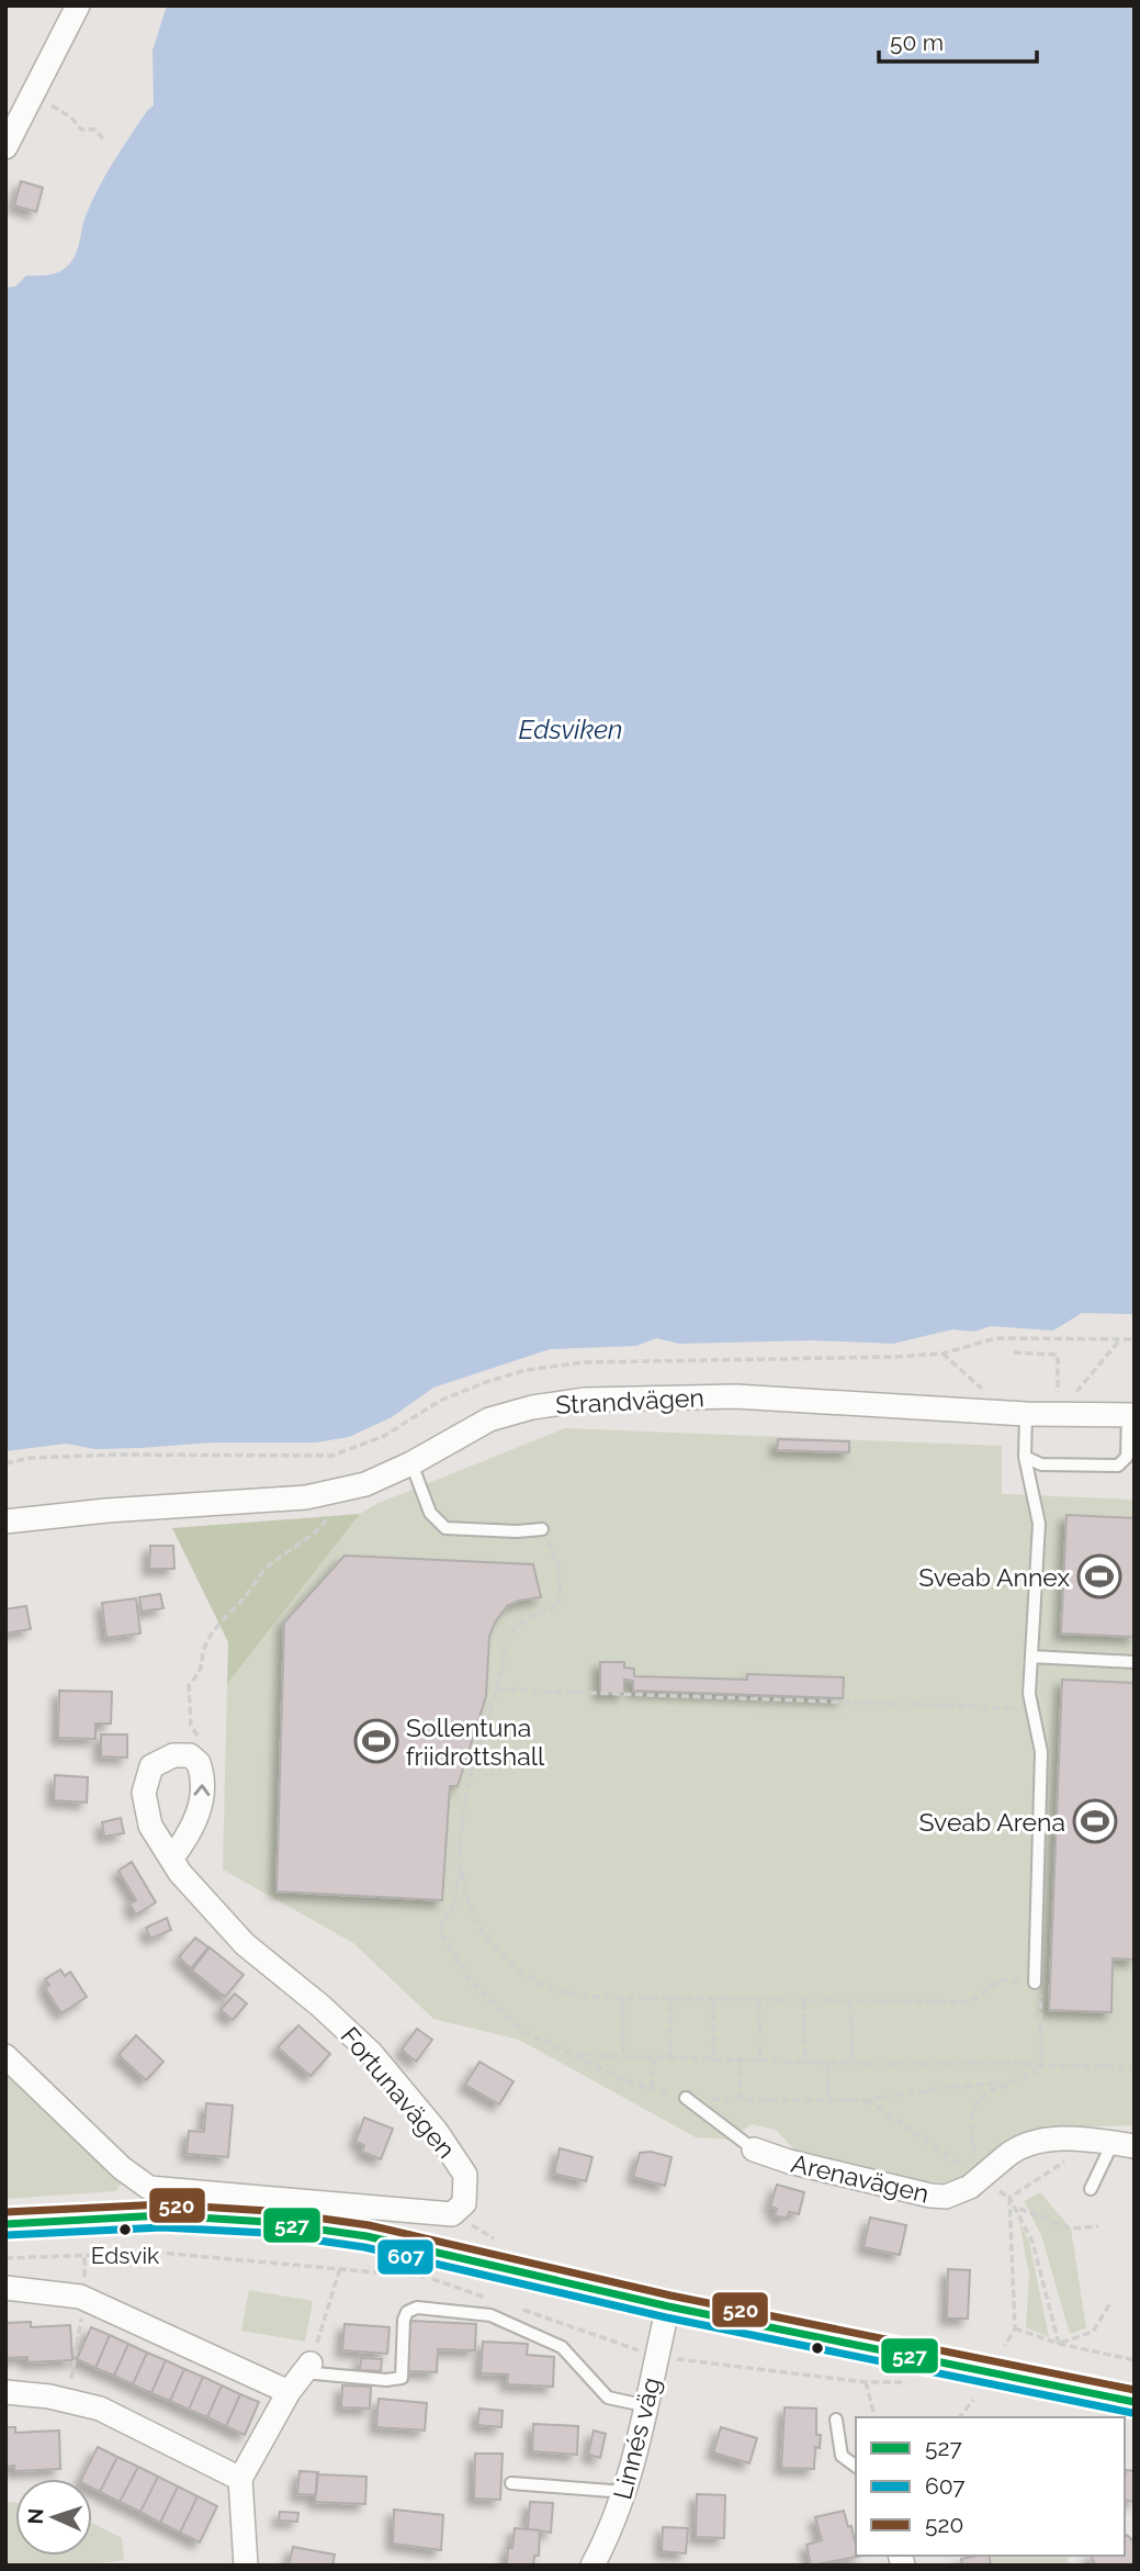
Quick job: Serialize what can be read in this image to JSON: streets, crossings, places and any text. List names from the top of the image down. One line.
{"streets":{"street":["Strandvägen","Fortunavägen","Arenavägen","Linnés väg"]},"water":["Edsviken"],"places":{"sports":["Sveab Annex","Sollentuna friidrottshall","Sveab Arena"],"other":["Edsvik"]},"lines":["transit line 520","transit line 527","transit line 607"],"legend":["527","607","520"],"scale_bar":"50 m","north":"left"}
